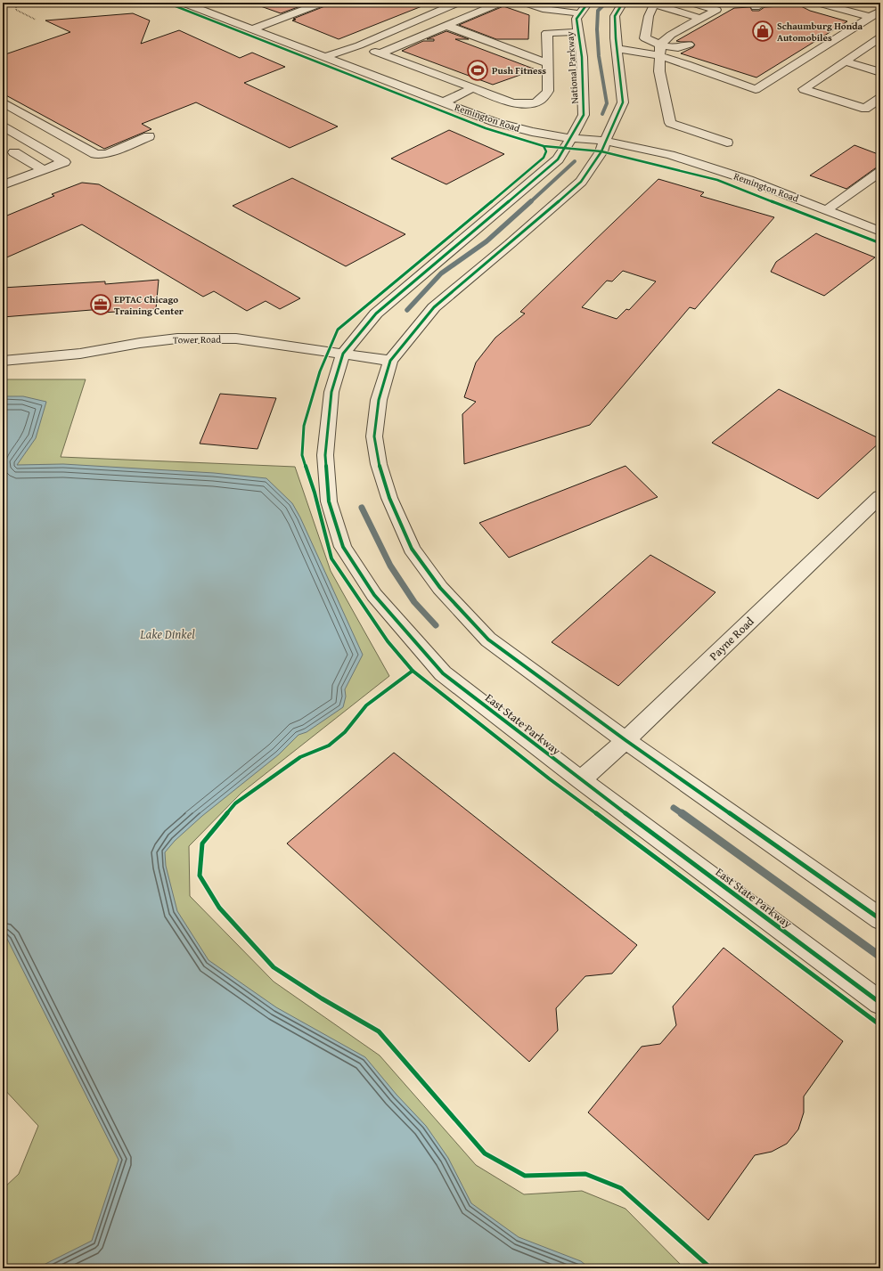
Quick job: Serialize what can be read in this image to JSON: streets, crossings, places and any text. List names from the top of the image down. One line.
{"streets":{"street":["National Parkway","Remington Road","Tower Road","Payne Road","East State Parkway"]},"crossings":[["National Parkway","Remington Road"],["National Parkway","Tower Road"],["National Parkway","East State Parkway"],["Tower Road","East State Parkway"],["Payne Road","East State Parkway"]],"water":["Lake Dinkel"],"places":{"shop":["Schaumburg Honda Automobiles"],"sports":["Push Fitness"],"office":["EPTAC Chicago Training Center"]}}
